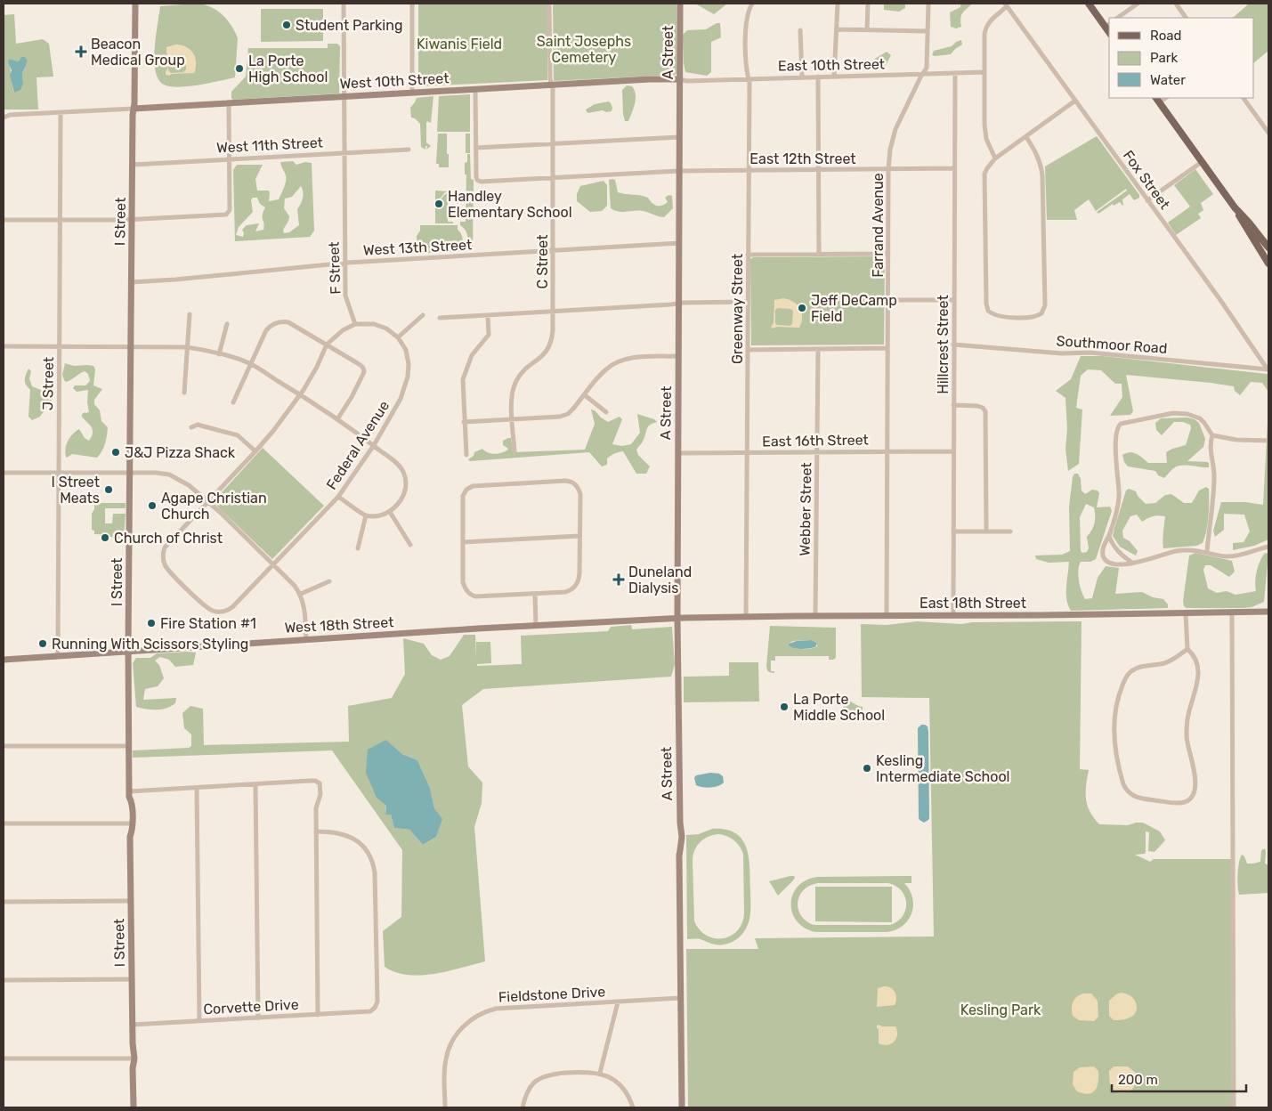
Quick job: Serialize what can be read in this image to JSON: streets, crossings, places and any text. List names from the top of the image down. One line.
{"streets":{"street":["A Street","East 10th Street","West 10th Street","West 11th Street","East 12th Street","Fox Street","I Street","Farrand Avenue","West 13th Street","C Street","F Street","Greenway Street","Hillcrest Street","Southmoor Road","J Street","East 16th Street","Federal Avenue","Webber Street","East 18th Street","West 18th Street","Fieldstone Drive","Corvette Drive"]},"crossings":[["A Street","East 10th Street"],["A Street","West 10th Street"],["A Street","East 12th Street"],["A Street","West 13th Street"],["A Street","East 16th Street"],["A Street","East 18th Street"],["A Street","West 18th Street"],["A Street","Fieldstone Drive"],["East 10th Street","West 10th Street"],["East 10th Street","Farrand Avenue"],["East 10th Street","Greenway Street"],["East 10th Street","Hillcrest Street"],["West 10th Street","I Street"],["West 10th Street","C Street"],["West 10th Street","F Street"],["West 10th Street","J Street"],["West 11th Street","I Street"],["West 11th Street","F Street"],["East 12th Street","Farrand Avenue"],["East 12th Street","C Street"],["East 12th Street","Greenway Street"],["East 12th Street","Hillcrest Street"],["Fox Street","Southmoor Road"],["I Street","West 13th Street"],["I Street","West 18th Street"],["I Street","Corvette Drive"],["Farrand Avenue","East 16th Street"],["Farrand Avenue","East 18th Street"],["West 13th Street","C Street"],["West 13th Street","F Street"],["Greenway Street","East 16th Street"],["Greenway Street","East 18th Street"],["Hillcrest Street","Southmoor Road"],["Hillcrest Street","East 16th Street"],["Hillcrest Street","East 18th Street"],["J Street","West 18th Street"],["East 16th Street","Webber Street"],["Webber Street","East 18th Street"],["East 18th Street","West 18th Street"]],"parks":["Saint Josephs Cemetery","Kiwanis Field","Kesling Park"],"places":{"other":["Student Parking","La Porte High School","Handley Elementary School","Jeff DeCamp Field","J&J Pizza Shack","I Street Meats","Agape Christian Church","Church of Christ","Fire Station #1","Running With Scissors Styling","La Porte Middle School","Kesling Intermediate School"],"health":["Beacon Medical Group","Duneland Dialysis"]},"legend":["Road","Park","Water"],"scale_bar":"200 m"}
